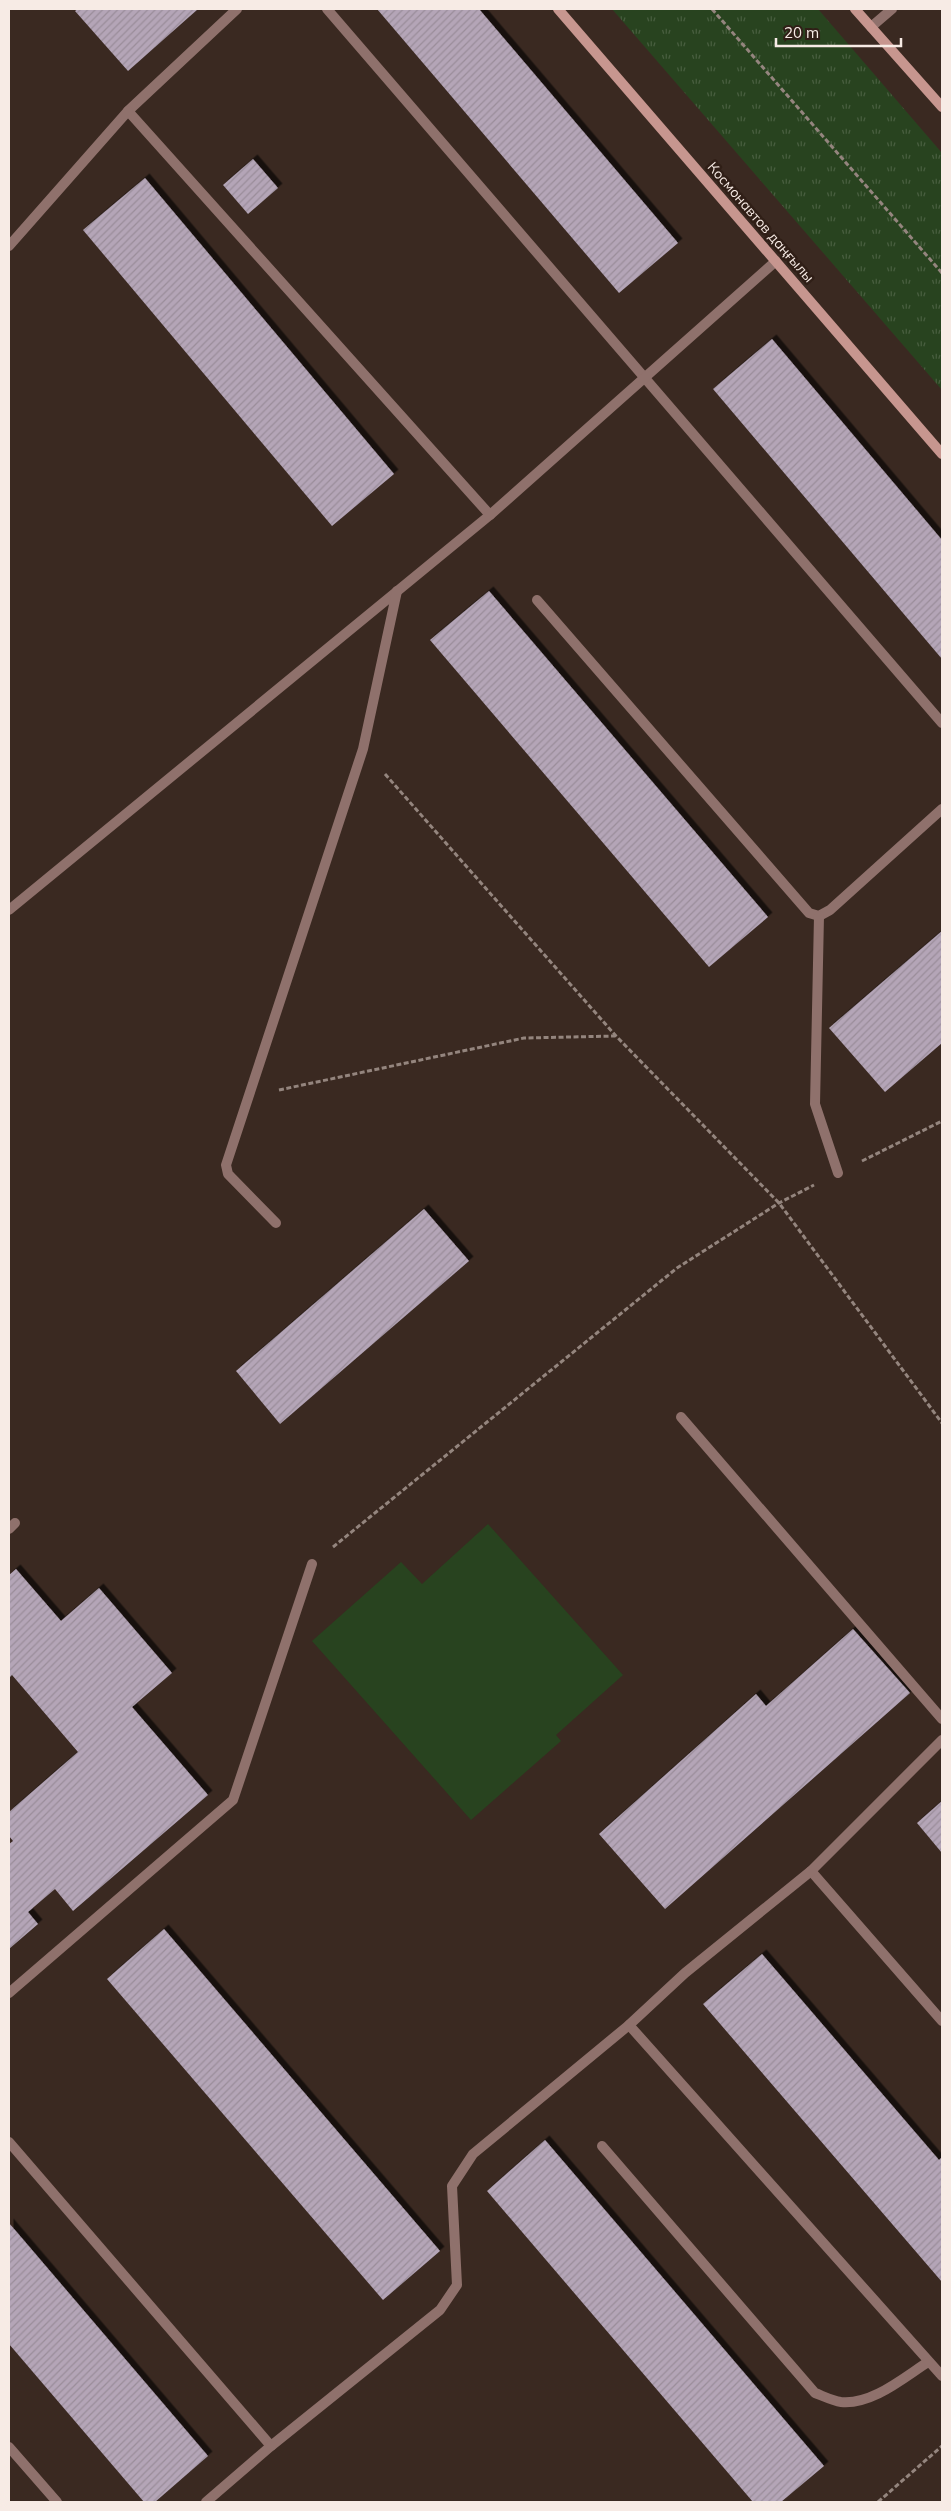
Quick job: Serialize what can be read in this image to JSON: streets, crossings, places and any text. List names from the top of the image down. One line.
{"streets":{"street":["Космонавтов даңғылы"]},"scale_bar":"20 m"}
